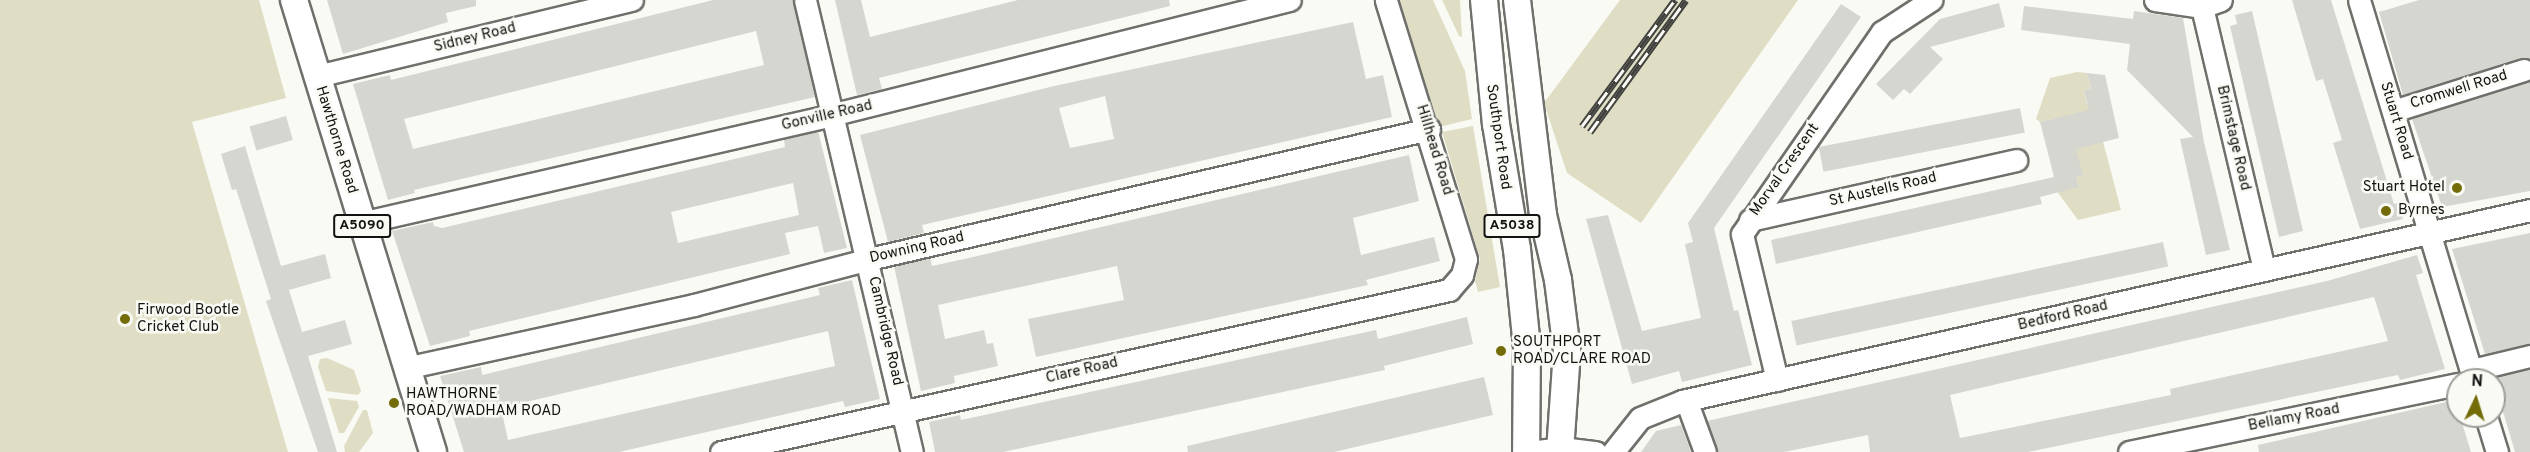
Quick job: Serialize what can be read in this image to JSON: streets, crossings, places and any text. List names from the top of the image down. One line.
{"streets":{"main road":["Southport Road","Hawthorne Road","A5090","A5038"],"street":["Sidney Road","Cromwell Road","Gonville Road","Stuart Road","Brimstage Road","Hillhead Road","Morval Crescent","St Austells Road","Downing Road","Bedford Road","Cambridge Road","Clare Road","Bellamy Road"]},"crossings":[["Sidney Road","Hawthorne Road"],["Cromwell Road","Stuart Road"],["Gonville Road","Hawthorne Road"],["Gonville Road","Cambridge Road"],["Stuart Road","Bedford Road"],["Brimstage Road","Bedford Road"],["Hawthorne Road","Downing Road"],["Hillhead Road","Downing Road"],["Hillhead Road","Clare Road"],["Morval Crescent","St Austells Road"],["Morval Crescent","Bedford Road"],["Downing Road","Cambridge Road"],["Cambridge Road","Clare Road"]],"places":["Stuart Hotel","Byrnes","Firwood Bootle Cricket Club","SOUTHPORT ROAD/CLARE ROAD","HAWTHORNE ROAD/WADHAM ROAD"],"north":"top"}
